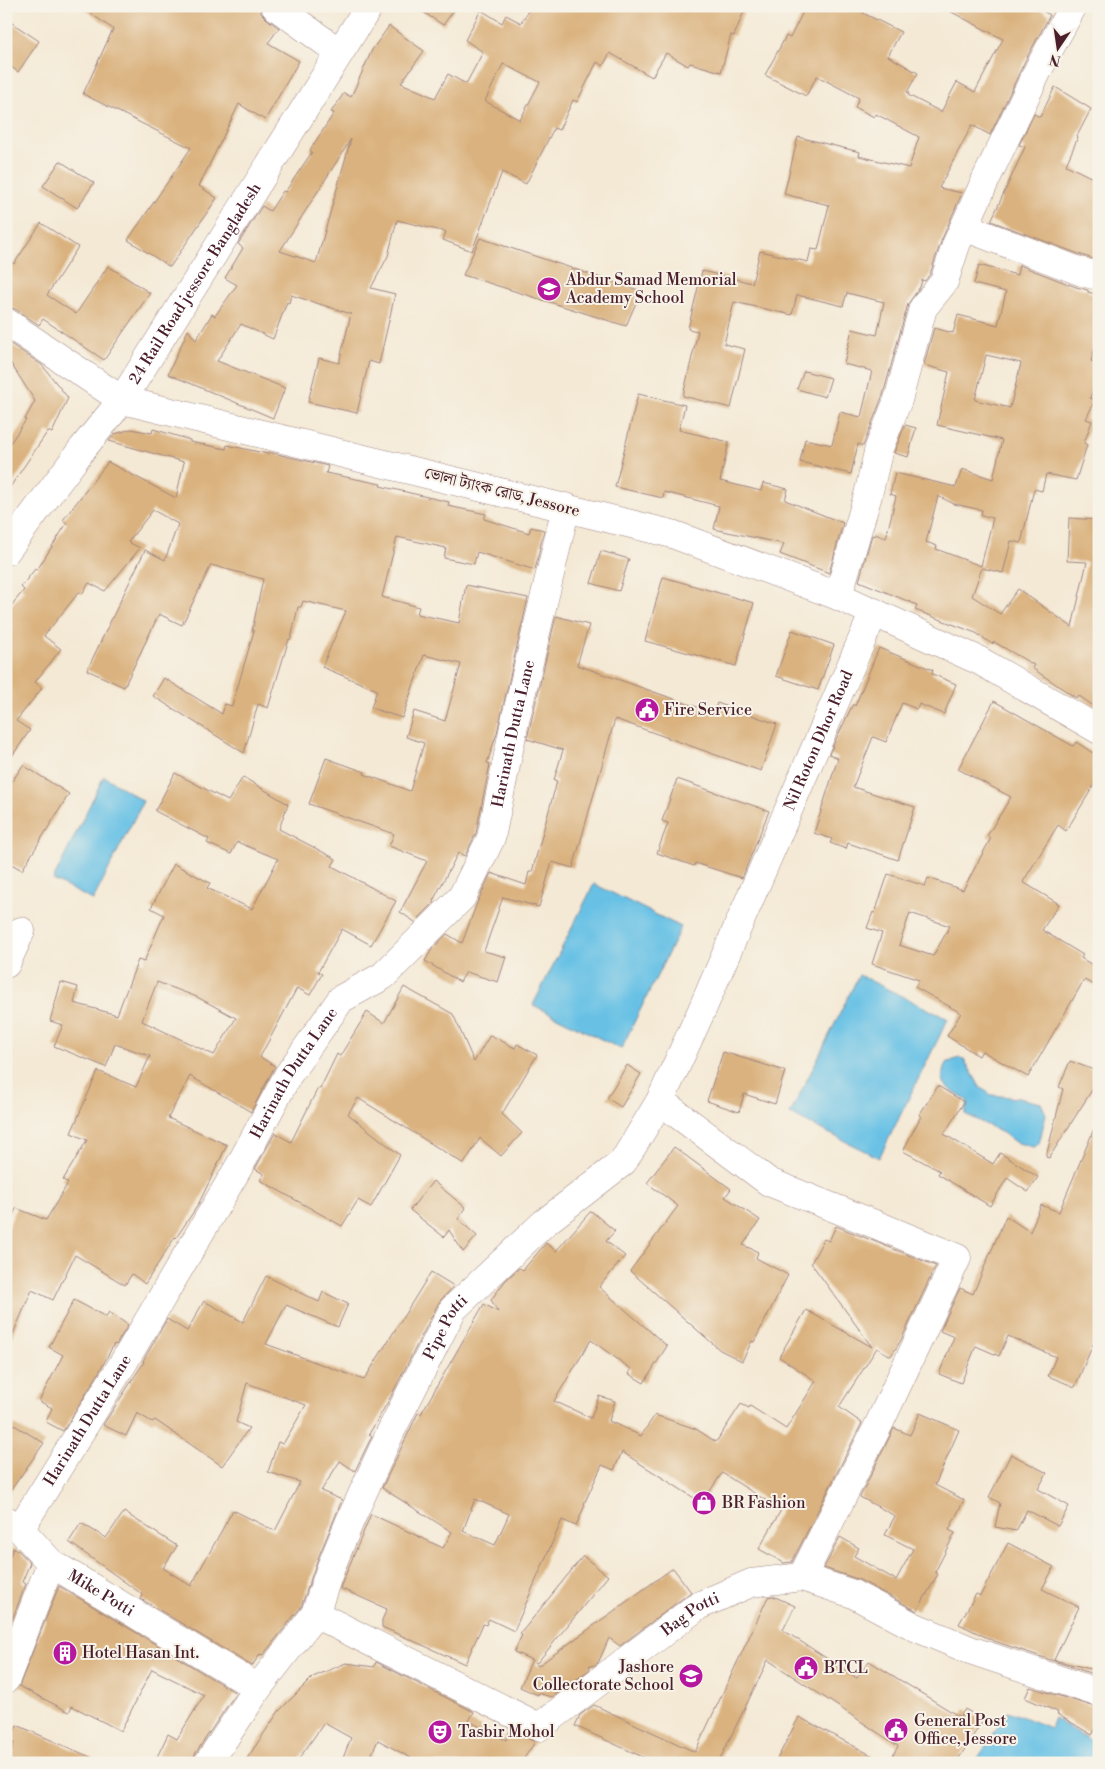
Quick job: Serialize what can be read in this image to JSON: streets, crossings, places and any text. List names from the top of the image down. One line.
{"streets":{"street":["24 Rail Road jessore Bangladesh","ভোলা ট্যাংক রোড, Jessore","Harinath Dutta Lane","Nil Roton Dhor Road","Pipe Potti","Mike Potti","Bag Potti"]},"crossings":[["24 Rail Road jessore Bangladesh","ভোলা ট্যাংক রোড, Jessore"],["ভোলা ট্যাংক রোড, Jessore","Harinath Dutta Lane"],["ভোলা ট্যাংক রোড, Jessore","Nil Roton Dhor Road"],["Nil Roton Dhor Road","Pipe Potti"],["Pipe Potti","Mike Potti"],["Pipe Potti","Bag Potti"]],"places":{"school or university":["Abdur Samad Memorial Academy School","Jashore Collectorate School"],"public building":["Fire Service","BTCL","General Post Office, Jessore"],"shop":["BR Fashion"],"building":["Hotel Hasan Int."],"theatre":["Tasbir Mohol"]},"north":"bottom"}
